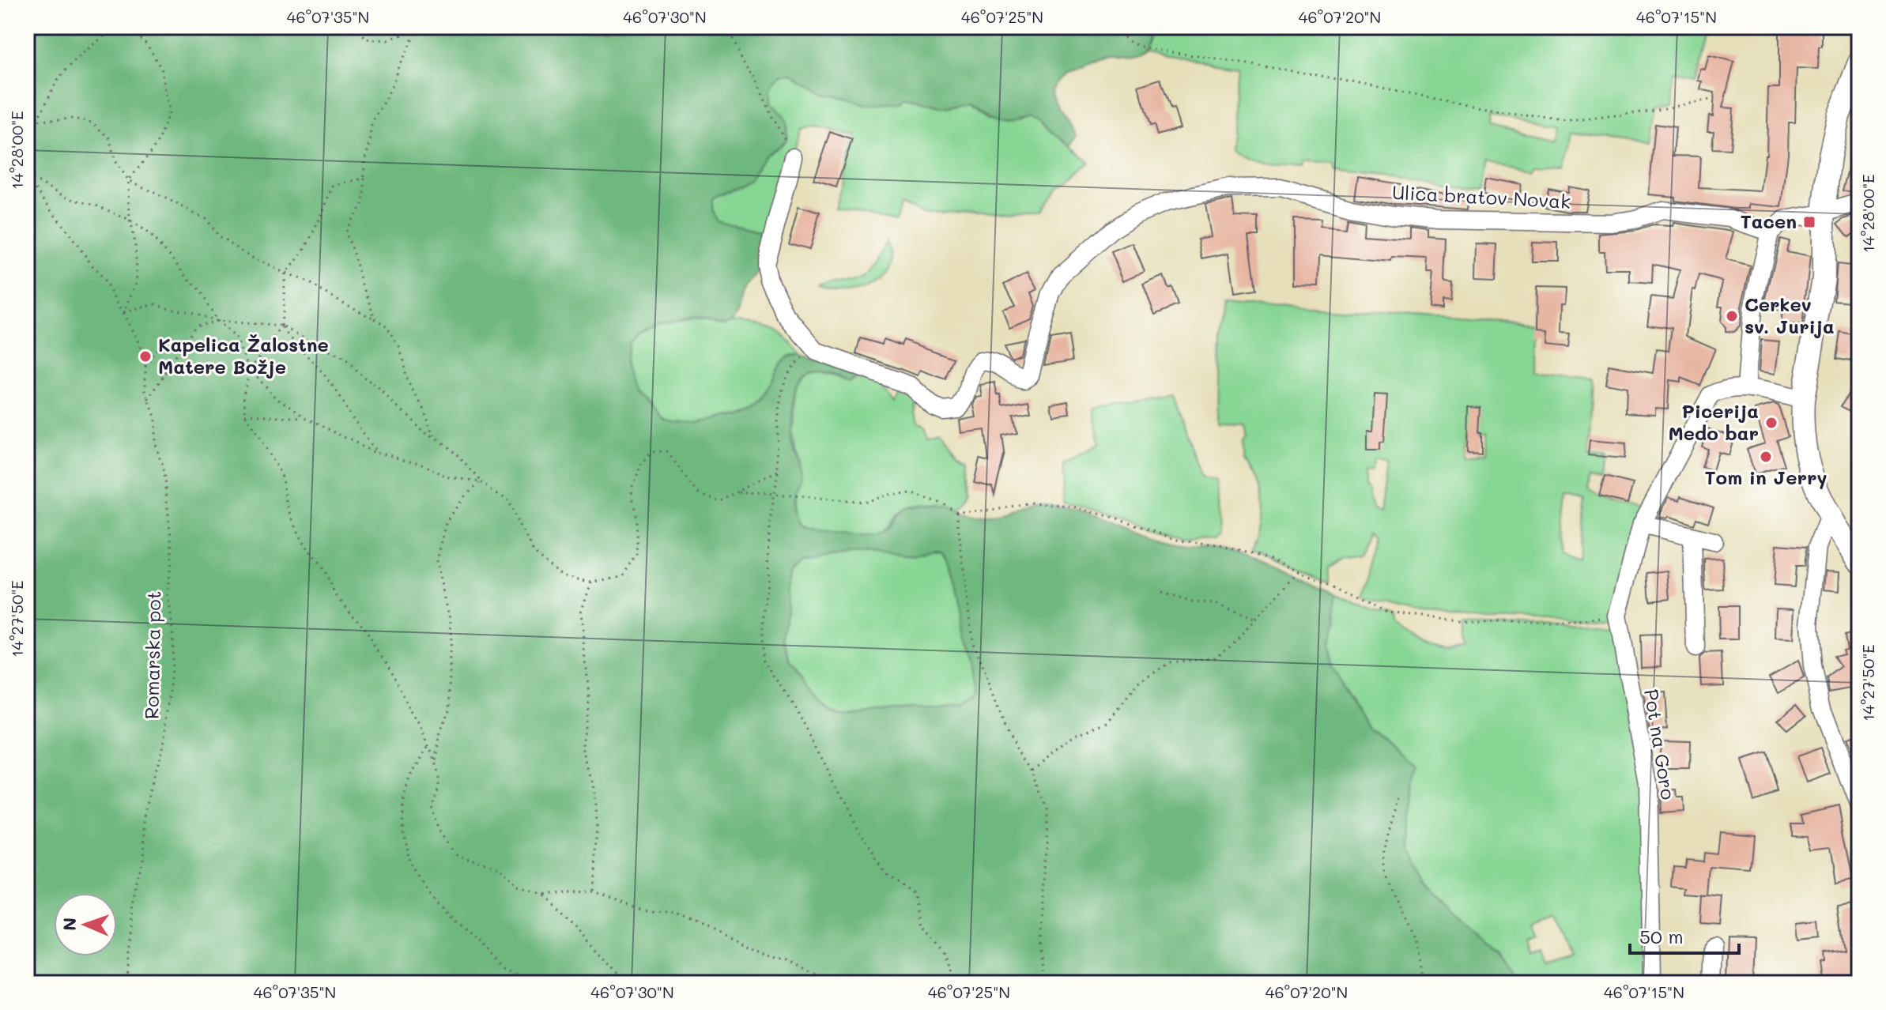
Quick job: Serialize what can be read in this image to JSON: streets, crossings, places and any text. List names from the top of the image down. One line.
{"streets":{"street":["Ulica bratov Novak","Pot na Goro"],"path":["Romarska pot"]},"places":{"transit":["Tacen"],"other":["Cerkev sv. Jurija","Kapelica Žalostne Matere Božje","Picerija Medo bar","Tom in Jerry"]},"scale_bar":"50 m","north":"left","coordinates":["46°07'35\"N","46°07'30\"N","46°07'25\"N","46°07'20\"N","46°07'15\"N","14°28'00\"E","14°27'50\"E"]}
